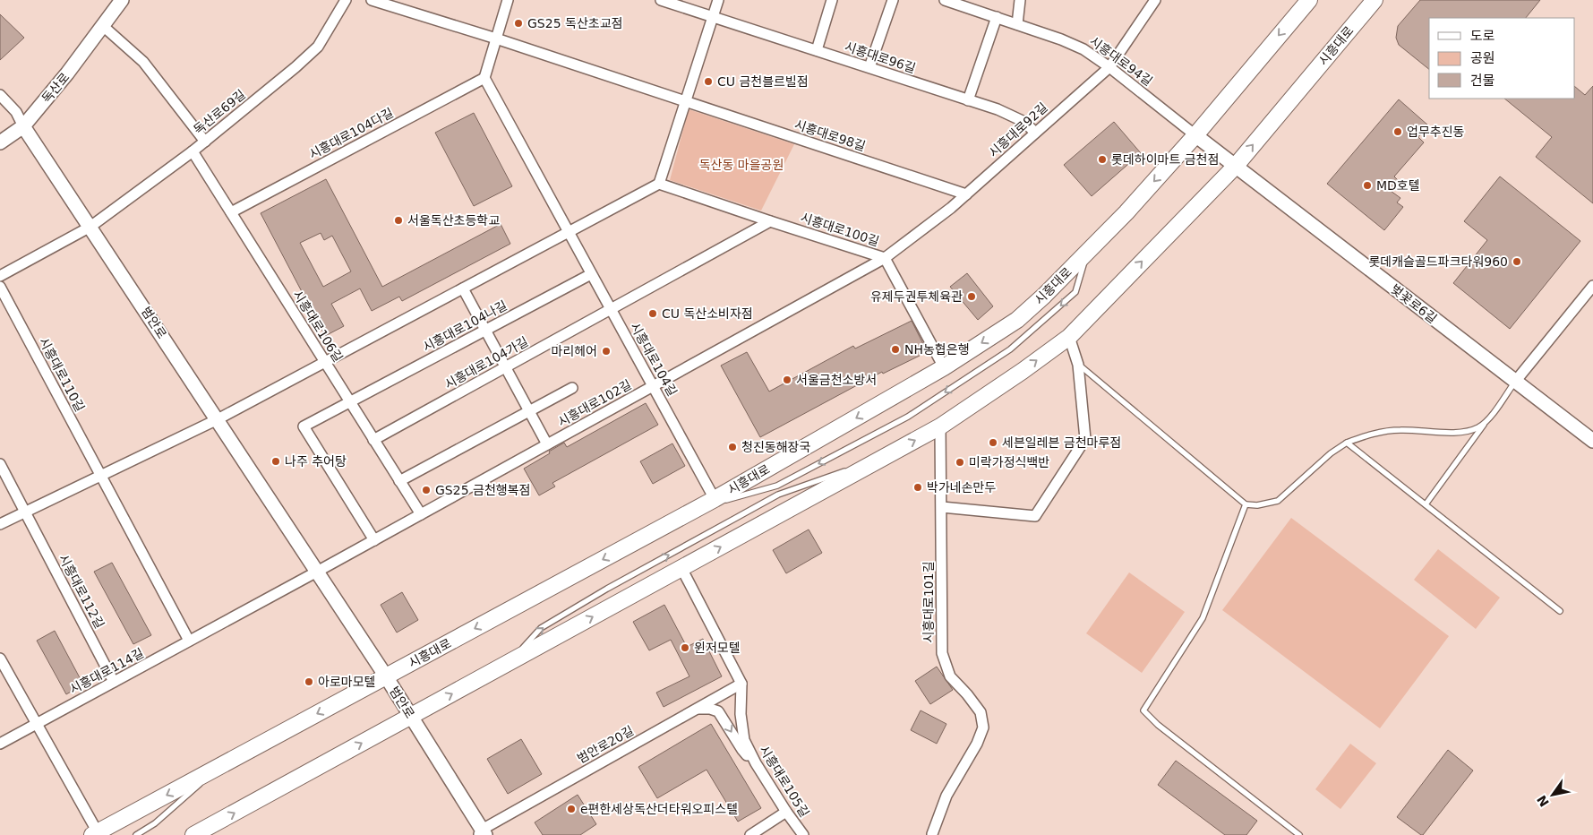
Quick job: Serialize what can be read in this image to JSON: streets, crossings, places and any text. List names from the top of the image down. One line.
{"streets":{"main road":["시흥대로","독산로","벚꽃로6길","범안로"],"street":["시흥대로96길","시흥대로94길","독산로69길","시흥대로92길","시흥대로104다길","시흥대로98길","시흥대로100길","시흥대로106길","시흥대로104나길","시흥대로104길","시흥대로104가길","시흥대로110길","시흥대로102길","시흥대로112길","시흥대로101길","시흥대로114길","범안로20길","시흥대로105길"]},"crossings":[["시흥대로","시흥대로94길"],["시흥대로","시흥대로100길"],["시흥대로","벚꽃로6길"],["시흥대로","범안로"],["시흥대로","시흥대로104길"],["시흥대로","시흥대로101길"],["시흥대로","시흥대로105길"],["시흥대로96길","시흥대로92길"],["시흥대로94길","시흥대로92길"],["시흥대로94길","벚꽃로6길"],["독산로","범안로"],["독산로69길","범안로"],["독산로69길","시흥대로106길"],["시흥대로92길","시흥대로98길"],["시흥대로92길","시흥대로100길"],["시흥대로92길","시흥대로102길"],["시흥대로104다길","시흥대로106길"],["시흥대로104다길","시흥대로104길"],["시흥대로100길","시흥대로102길"],["범안로","시흥대로102길"],["범안로","범안로20길"],["시흥대로106길","시흥대로104나길"],["시흥대로106길","시흥대로104가길"],["시흥대로106길","시흥대로102길"],["시흥대로104나길","시흥대로104길"],["시흥대로104나길","시흥대로102길"],["시흥대로104길","시흥대로104가길"],["시흥대로104길","시흥대로102길"],["시흥대로110길","시흥대로114길"],["시흥대로112길","시흥대로114길"],["범안로20길","시흥대로105길"]],"parks":["독산동 마을공원"],"places":["GS25 독산초교점","CU 금천블르빌점","업무추진동","롯데하이마트 금천점","MD호텔","서울독산초등학교","롯데캐슬골드파크타워960","유제두권투체육관","CU 독산소비자점","NH농협은행","마리헤어","서울금천소방서","세븐일레븐 금천마루점","청진동해장국","나주 추어탕","미락가정식백반","박가네손만두","GS25 금천행복점","윈저모텔","아로마모텔","e편한세상독산더타워오피스텔"],"legend":["도로","공원","건물"],"north":"bottom left"}
